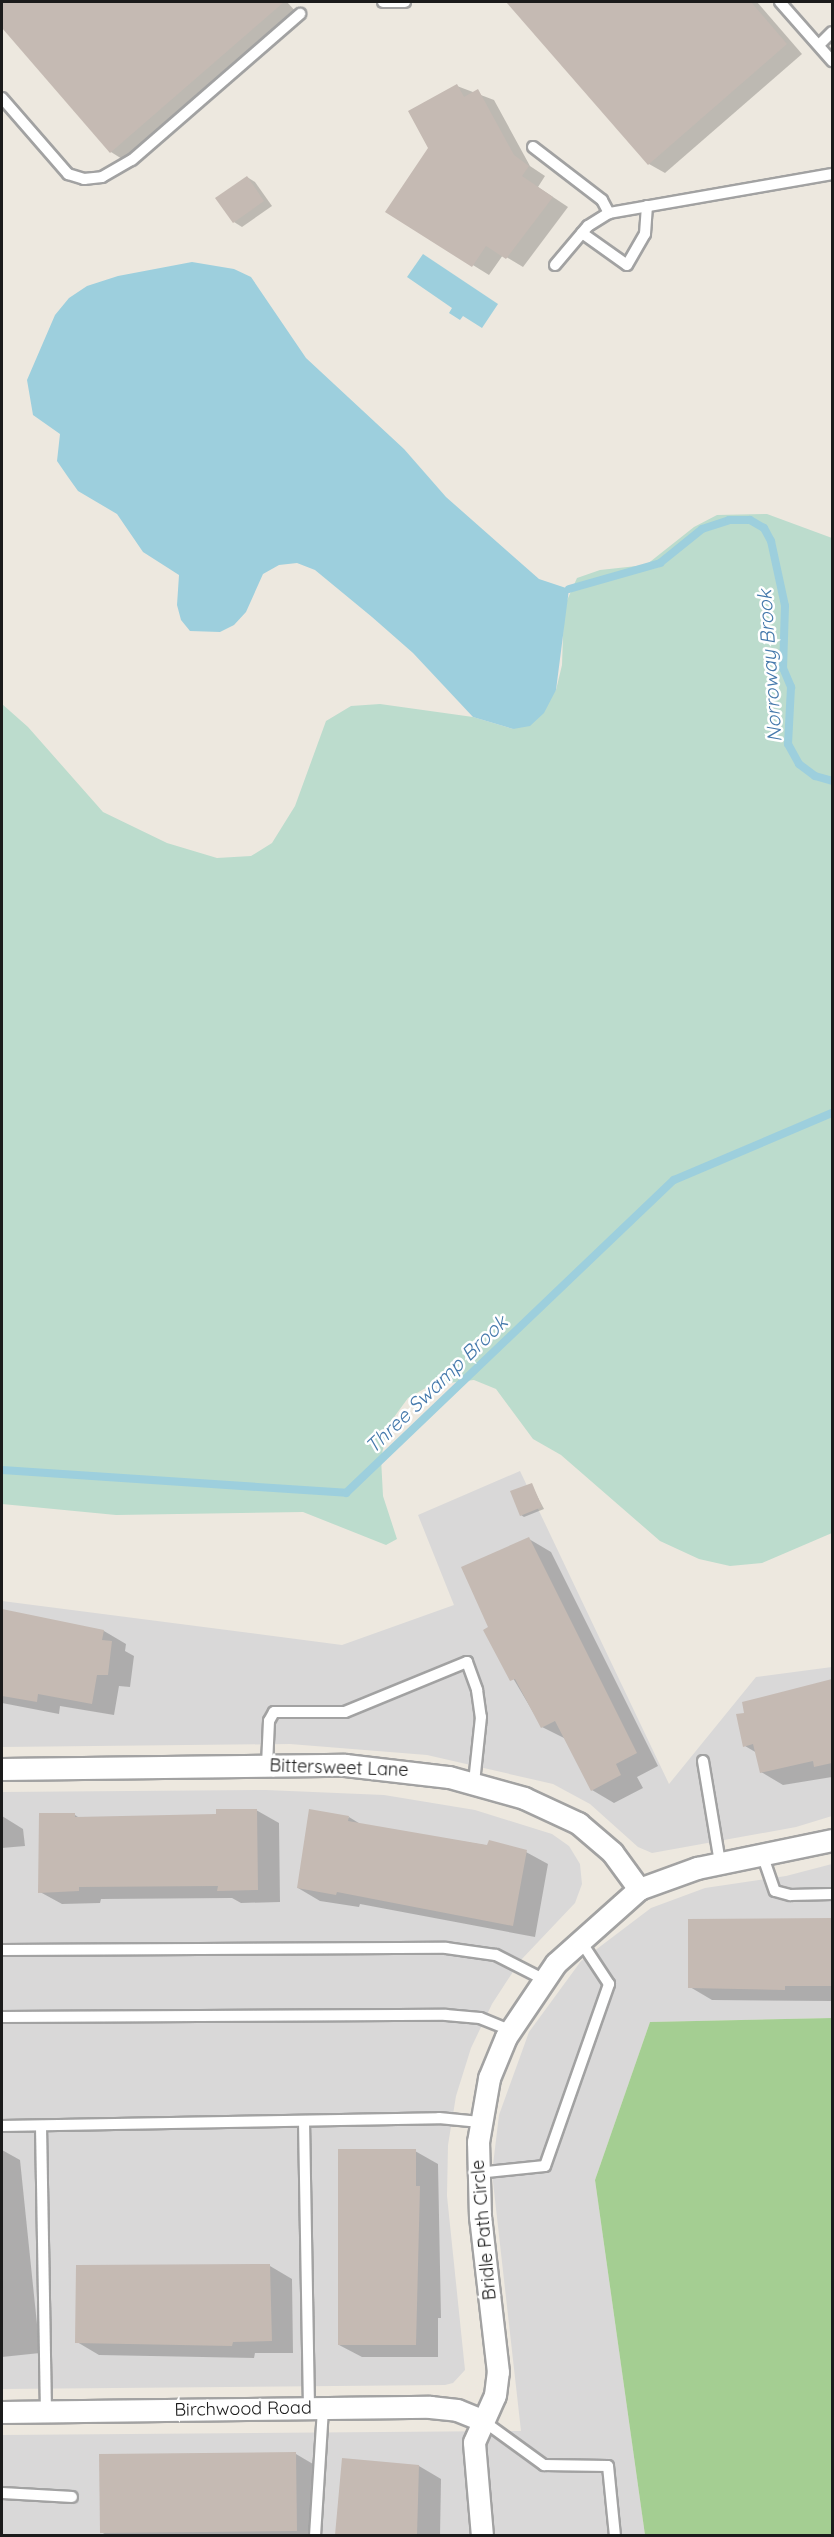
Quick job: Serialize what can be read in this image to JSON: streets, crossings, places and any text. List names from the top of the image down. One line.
{"streets":{"street":["Bittersweet Lane","Bridle Path Circle","Birchwood Road"]},"crossings":[["Bittersweet Lane","Bridle Path Circle"],["Bridle Path Circle","Birchwood Road"]],"water":["Norroway Brook","Three Swamp Brook"]}
